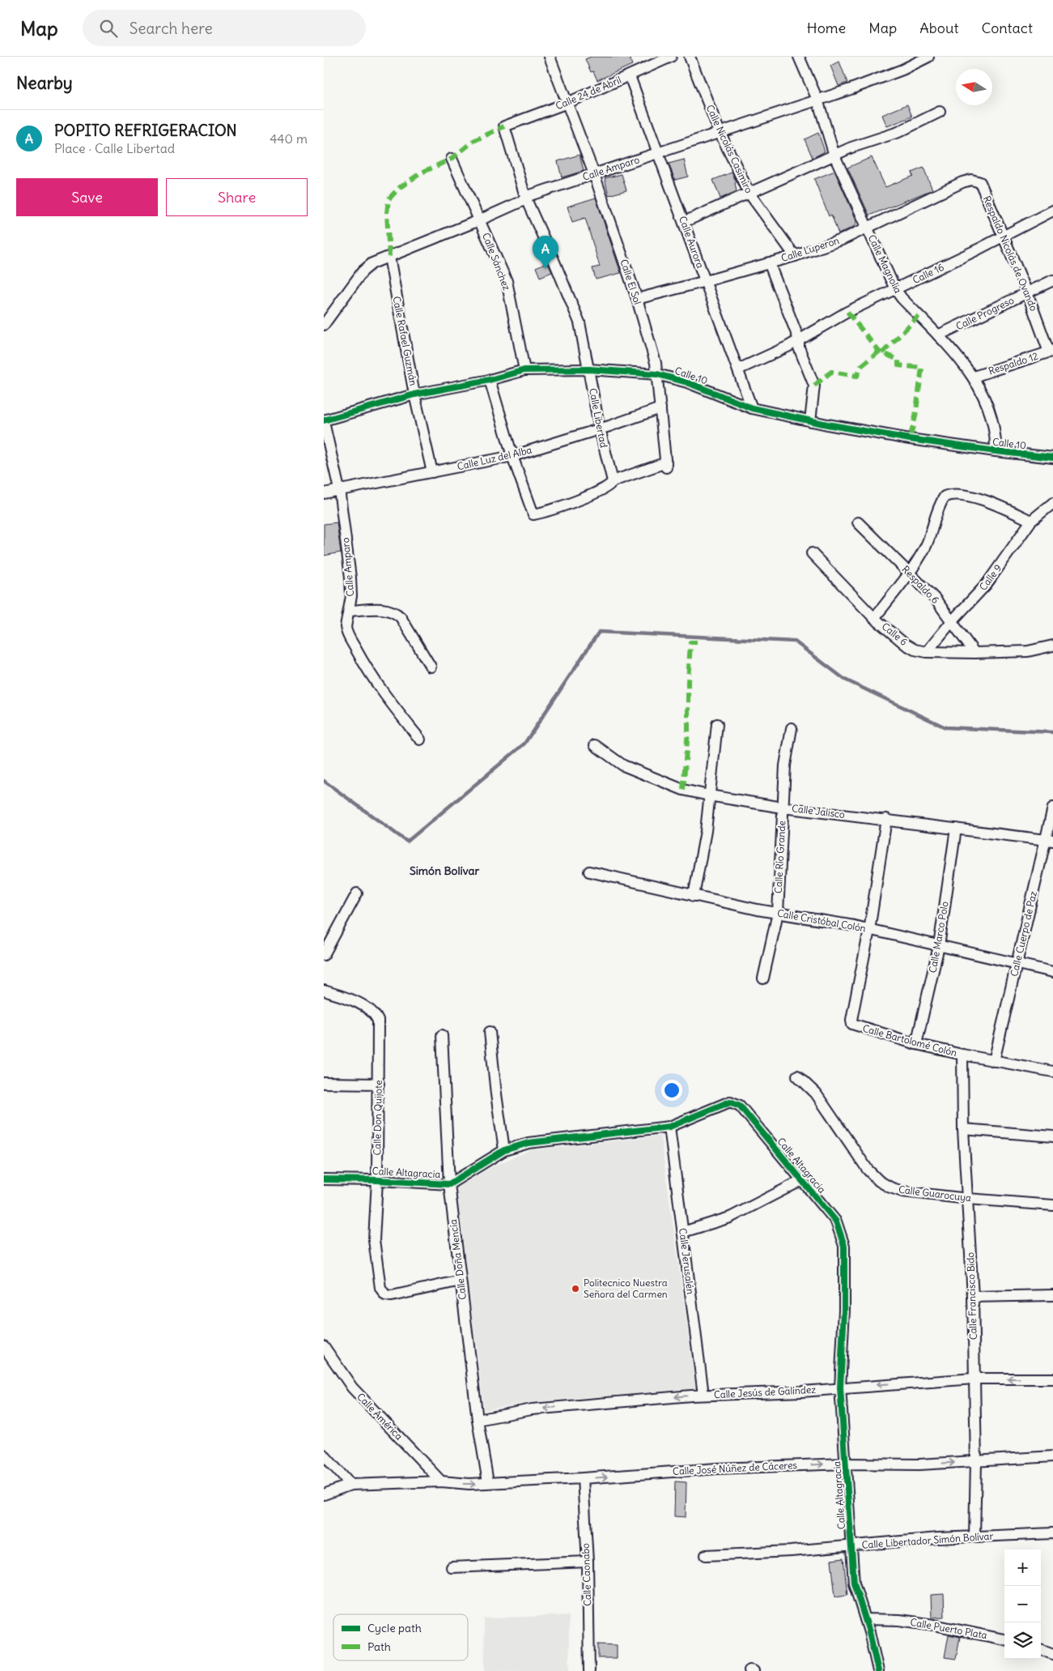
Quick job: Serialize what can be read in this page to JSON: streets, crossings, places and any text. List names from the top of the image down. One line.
{"streets":{"street":["Calle 24 de Abril","Calle Nicolás Casimiro","Calle Amparo","Calle Aurora","Calle Luperon","Respaldo Nicolás de Ovando","Calle Sánchez","Calle Magnolia","Calle 16","Calle El Sol","Calle Progreso","Calle Rafael Guzmán","Respaldo 12","Calle 10","Calle Libertad","Calle Luz del Alba","Calle 9","Respaldo 6","Calle 6","Calle Jalisco","Calle Río Grande","Calle Cristóbal Colón","Calle Cuerpo de Paz","Calle Marco Polo","Calle Bartolomé Colón","Calle Don Quijote","Calle Altagracia","Calle Guarocuya","Calle Doña Mencía","Calle Jerusalén","Calle Francisco Bido","Calle Jesús de Galíndez","Calle América","Calle José Núñez de Cáceres","Calle Libertador Simón Bolívar","Calle Caonabo","Calle Puerto Plata"]},"crossings":[["Calle 24 de Abril","Calle Aurora"],["Calle 24 de Abril","Calle El Sol"],["Calle 24 de Abril","Calle Libertad"],["Calle Nicolás Casimiro","Calle Amparo"],["Calle Nicolás Casimiro","Calle Luperon"],["Calle Amparo","Calle Aurora"],["Calle Amparo","Calle Sánchez"],["Calle Amparo","Calle Magnolia"],["Calle Amparo","Calle El Sol"],["Calle Amparo","Calle Rafael Guzmán"],["Calle Amparo","Calle 10"],["Calle Amparo","Calle Libertad"],["Calle Amparo","Calle Luz del Alba"],["Calle Aurora","Calle Luperon"],["Calle Aurora","Calle 16"],["Calle Aurora","Calle 10"],["Calle Luperon","Respaldo Nicolás de Ovando"],["Calle Luperon","Calle Magnolia"],["Calle Luperon","Calle El Sol"],["Respaldo Nicolás de Ovando","Calle 16"],["Respaldo Nicolás de Ovando","Calle Progreso"],["Respaldo Nicolás de Ovando","Respaldo 12"],["Calle Sánchez","Calle 10"],["Calle Magnolia","Calle 16"],["Calle Magnolia","Calle Progreso"],["Calle Magnolia","Respaldo 12"],["Calle Magnolia","Calle 10"],["Calle El Sol","Calle 10"],["Calle El Sol","Calle Libertad"],["Calle El Sol","Calle Luz del Alba"],["Calle Rafael Guzmán","Calle 10"],["Calle Rafael Guzmán","Calle Luz del Alba"],["Calle 10","Calle Libertad"],["Calle Libertad","Calle Luz del Alba"],["Calle 9","Respaldo 6"],["Calle 9","Calle 6"],["Respaldo 6","Calle 6"],["Calle Jalisco","Calle Río Grande"],["Calle Jalisco","Calle Cuerpo de Paz"],["Calle Jalisco","Calle Marco Polo"],["Calle Jalisco","Calle Bartolomé Colón"],["Calle Río Grande","Calle Cristóbal Colón"],["Calle Cristóbal Colón","Calle Cuerpo de Paz"],["Calle Cristóbal Colón","Calle Marco Polo"],["Calle Cristóbal Colón","Calle Bartolomé Colón"],["Calle Cuerpo de Paz","Calle Bartolomé Colón"],["Calle Marco Polo","Calle Bartolomé Colón"],["Calle Bartolomé Colón","Calle Francisco Bido"],["Calle Don Quijote","Calle Altagracia"],["Calle Don Quijote","Calle Doña Mencía"],["Calle Altagracia","Calle Doña Mencía"],["Calle Altagracia","Calle Jerusalén"],["Calle Altagracia","Calle Jesús de Galíndez"],["Calle Altagracia","Calle José Núñez de Cáceres"],["Calle Altagracia","Calle Libertador Simón Bolívar"],["Calle Altagracia","Calle Puerto Plata"],["Calle Guarocuya","Calle Francisco Bido"],["Calle Doña Mencía","Calle Jesús de Galíndez"],["Calle Doña Mencía","Calle José Núñez de Cáceres"],["Calle Jerusalén","Calle Jesús de Galíndez"],["Calle Francisco Bido","Calle Jesús de Galíndez"],["Calle Francisco Bido","Calle José Núñez de Cáceres"],["Calle Francisco Bido","Calle Libertador Simón Bolívar"],["Calle América","Calle José Núñez de Cáceres"],["Calle José Núñez de Cáceres","Calle Caonabo"]],"one_way":["Calle Jesús de Galíndez","Calle José Núñez de Cáceres"],"districts":["Simón Bolívar"],"places":["Politecnico Nuestra Señora del Carmen"],"legend":["Cycle path","Path"],"north":"left","page":{"header":"Map","search":"Search here","nav":["Home","Map","About","Contact"],"heading":"Nearby","list":[{"mark":"A","name":"POPITO REFRIGERACION","note":"Place · Calle Libertad","value":"440 m"}],"buttons":["Save","Share"],"pins":"A","map_buttons":["+","−"]}}
